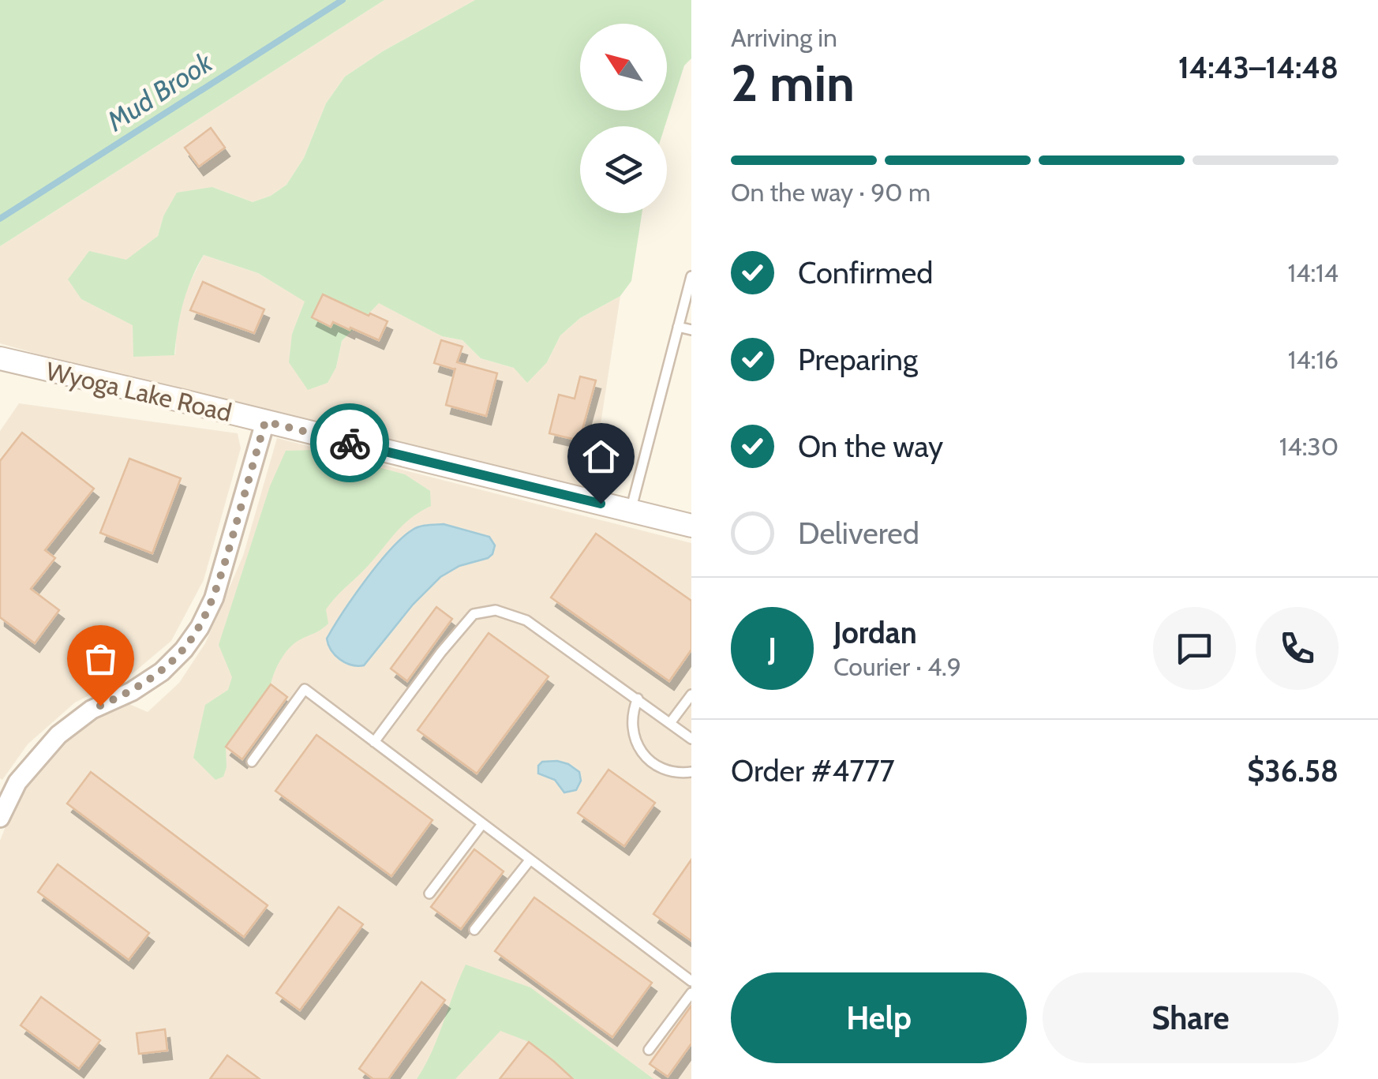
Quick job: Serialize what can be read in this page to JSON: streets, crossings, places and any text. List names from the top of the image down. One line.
{"streets":{"street":["Wyoga Lake Road"]},"water":["Mud Brook"],"north":"top left","page":{"heading":["2 min","Arriving in","14:43–14:48"],"panel":["Jordan","Courier · 4.9","Order #4777","$36.58"],"bar":"On the way · 90 m","list":[["Confirmed","14:14"],["Preparing","14:16"],["On the way","14:30"],"Delivered"],"round":"J","buttons":["Help","Share"]}}
